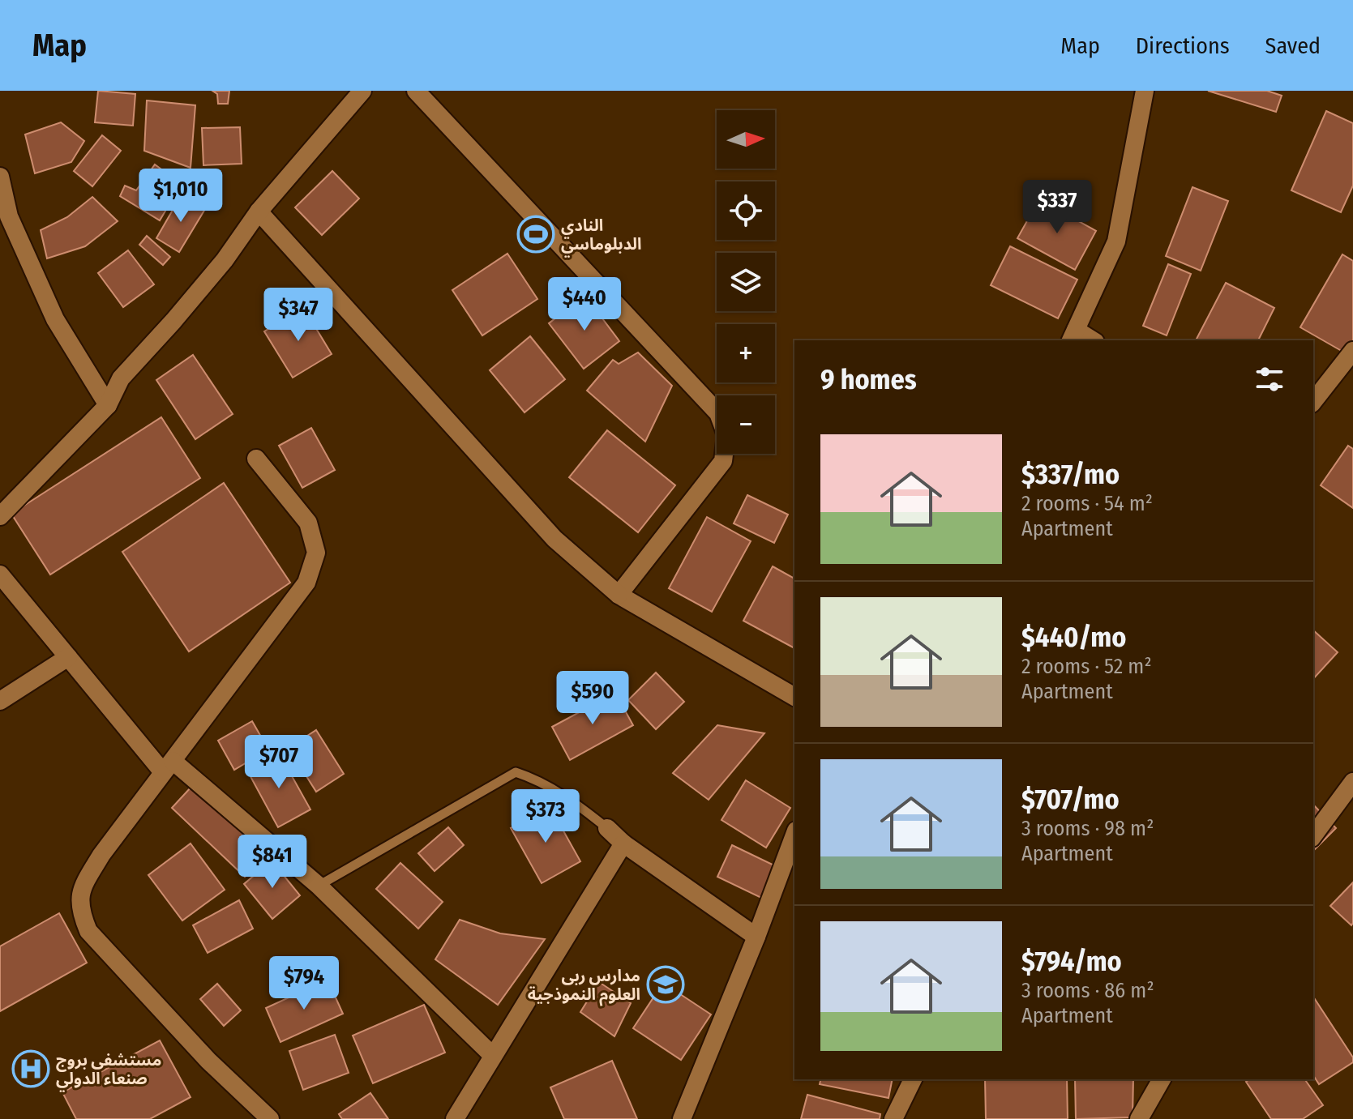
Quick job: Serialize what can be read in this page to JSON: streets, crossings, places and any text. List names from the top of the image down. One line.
{"places":{"sports":["النادي الدبلوماسي"],"school or university":["مدارس ربى العلوم النموذجية"],"hospital":["مستشفى بروج صنعاء الدولي"]},"north":"right","page":{"header":"Map","nav":["Map","Directions","Saved"],"map_buttons":["+","−"],"price":["$1,010","$337","$440","$347","$590","$707","$373","$841","$794"],"heading":"9 homes","list":[{"name":"$337/mo","note":"2 rooms · 54 m² · Apartment"},{"name":"$440/mo","note":"2 rooms · 52 m² · Apartment"},{"name":"$707/mo","note":"3 rooms · 98 m² · Apartment"},{"name":"$794/mo","note":"3 rooms · 86 m² · Apartment"}]}}
